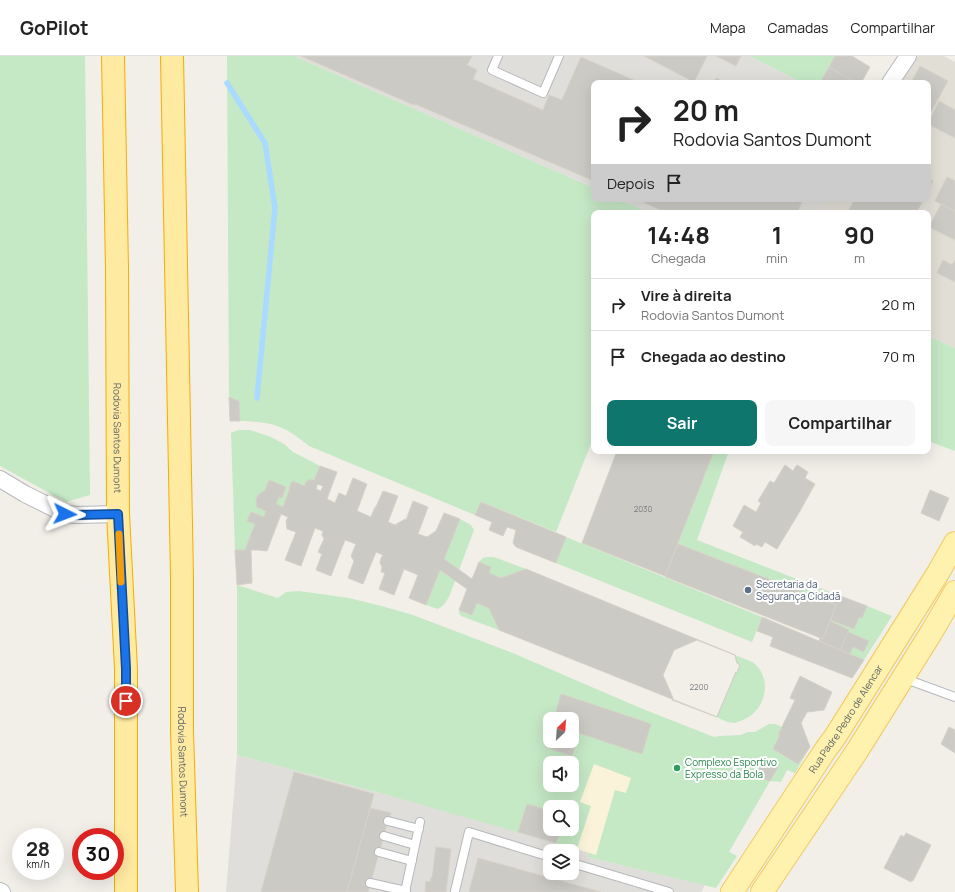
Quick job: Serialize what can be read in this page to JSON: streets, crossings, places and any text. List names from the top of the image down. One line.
{"streets":{"highway":["Rodovia Santos Dumont"],"main road":["Rua Padre Pedro de Alencar"]},"places":["Secretaria da Segurança Cidadã","Complexo Esportivo Expresso da Bola"],"house_numbers":["2030","2200"],"north":"top right","page":{"header":"GoPilot","nav":["Mapa","Camadas","Compartilhar"],"turn":["20 m","Rodovia Santos Dumont"],"then":"Depois","eta":["14:48","Chegada","1","min","90","m"],"list":[{"name":"Vire à direita","note":"Rodovia Santos Dumont","value":"20 m"},{"name":"Chegada ao destino","value":"70 m"}],"buttons":["Sair","Compartilhar"],"speed":"28 km/h","limit":"30"}}
